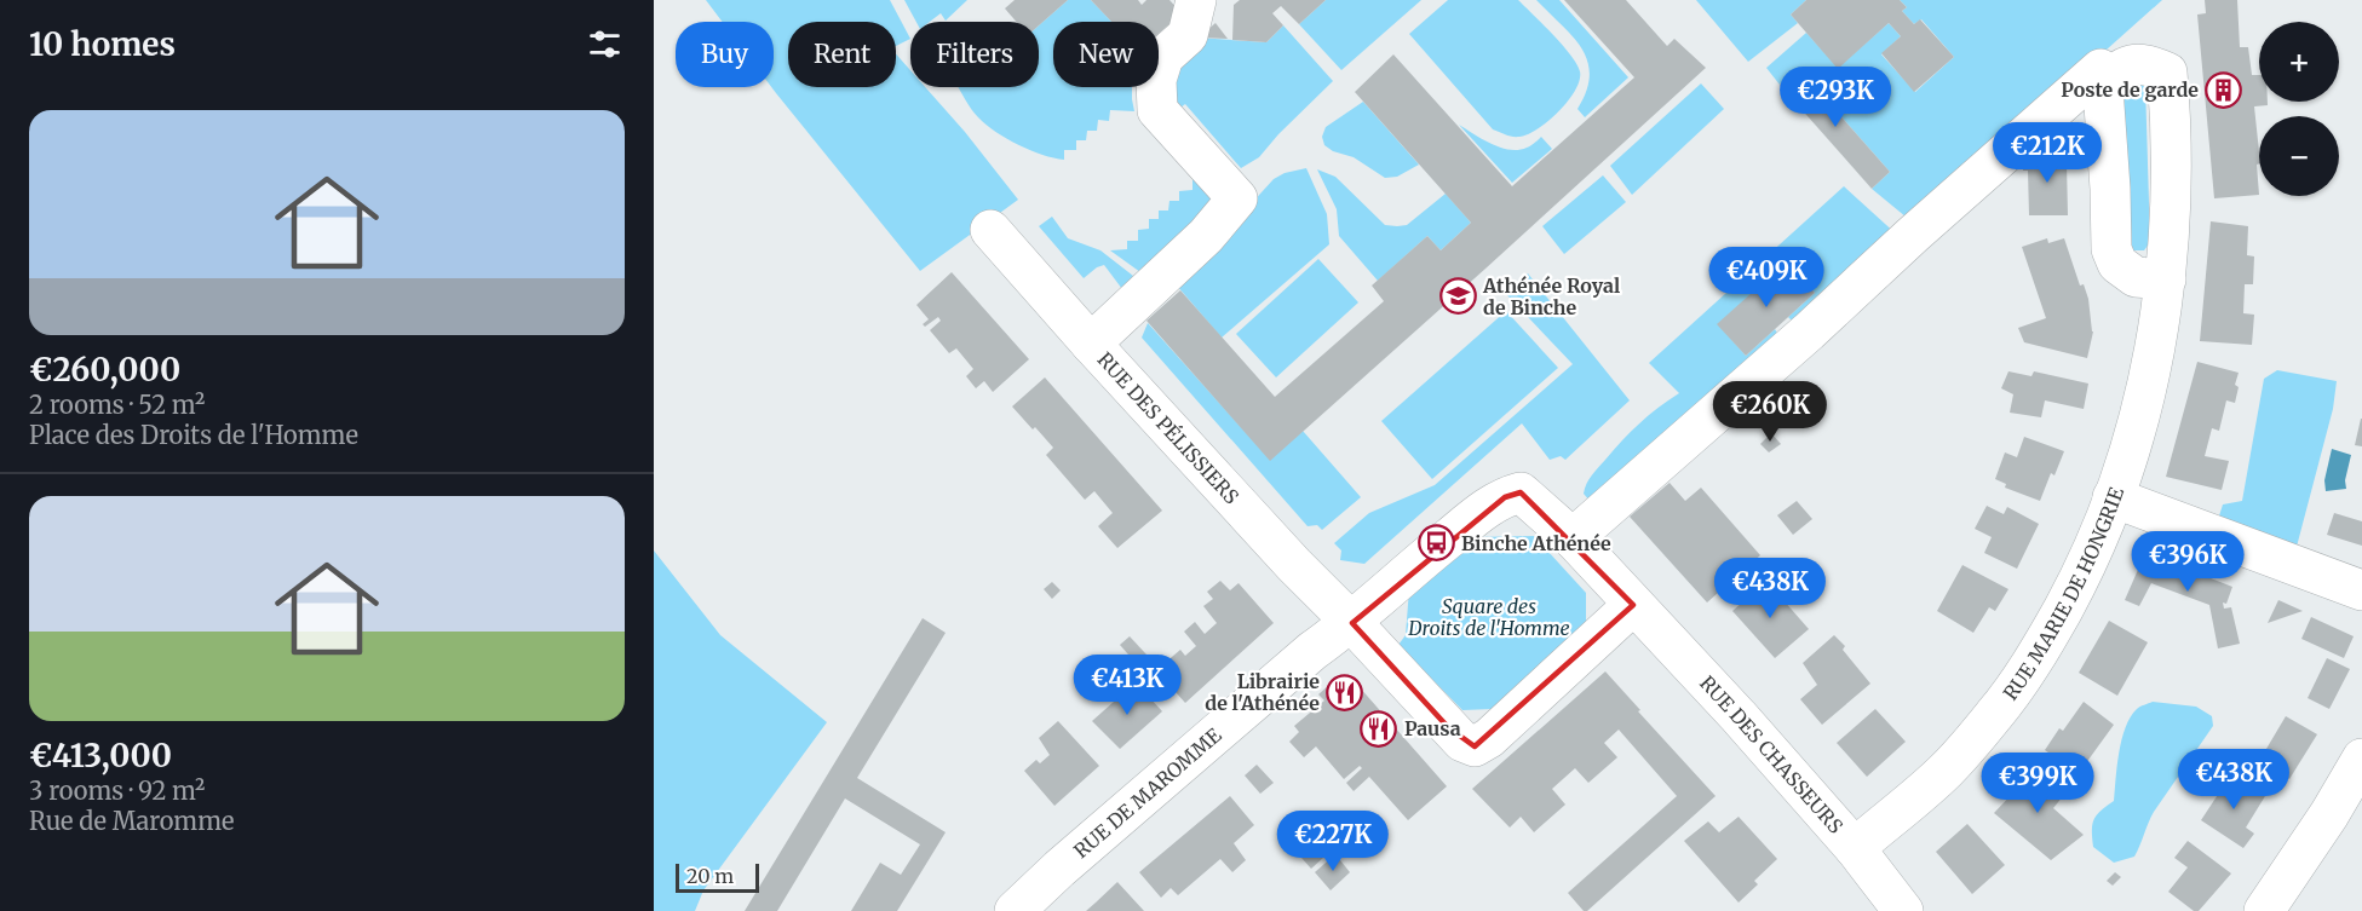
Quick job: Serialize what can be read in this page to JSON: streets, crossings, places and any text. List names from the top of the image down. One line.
{"streets":{"street":["RUE DES PÉLISSIERS","RUE MARIE DE HONGRIE","RUE DES CHASSEURS","RUE DE MAROMME"]},"crossings":[["RUE DES PÉLISSIERS","RUE DES CHASSEURS"],["RUE DES PÉLISSIERS","RUE DE MAROMME"],["RUE MARIE DE HONGRIE","RUE DES CHASSEURS"],["RUE DES CHASSEURS","RUE DE MAROMME"]],"parks":["Square des Droits de l'Homme"],"places":{"building":["Poste de garde"],"school or university":["Athénée Royal de Binche"],"bus stop":["Binche Athénée"],"restaurant":["Librairie de l'Athénée","Pausa"]},"scale_bar":"20 m","page":{"heading":"10 homes","map_buttons":["+","−"],"chip":["Buy","Rent","Filters","New"],"price":["€293K","€212K","€409K","€260K","€396K","€438K","€413K","€438K","€399K","€227K"],"list":[{"name":"€260,000","note":"2 rooms · 52 m² · Place des Droits de l'Homme"},{"name":"€413,000","note":"3 rooms · 92 m² · Rue de Maromme"}],"scale":"20 m"}}
